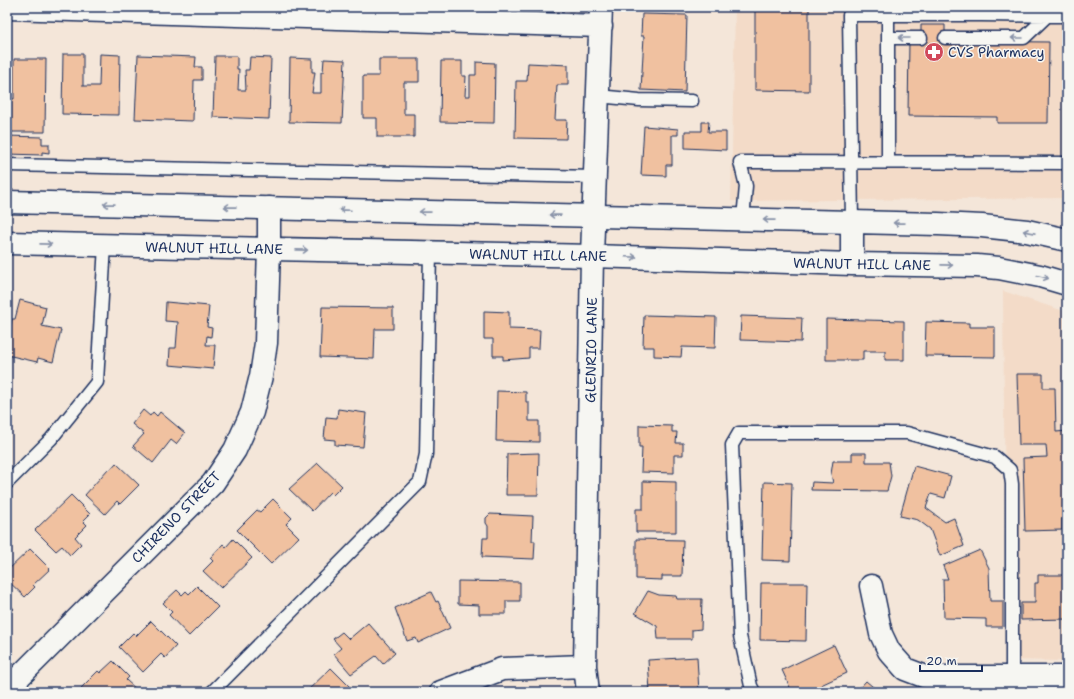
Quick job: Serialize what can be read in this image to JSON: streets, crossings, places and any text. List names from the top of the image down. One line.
{"streets":{"street":["WALNUT HILL LANE","GLENRIO LANE","CHIRENO STREET"]},"crossings":[["WALNUT HILL LANE","GLENRIO LANE"],["WALNUT HILL LANE","CHIRENO STREET"]],"places":{"pharmacy":["CVS Pharmacy"]},"scale_bar":"20 m"}
